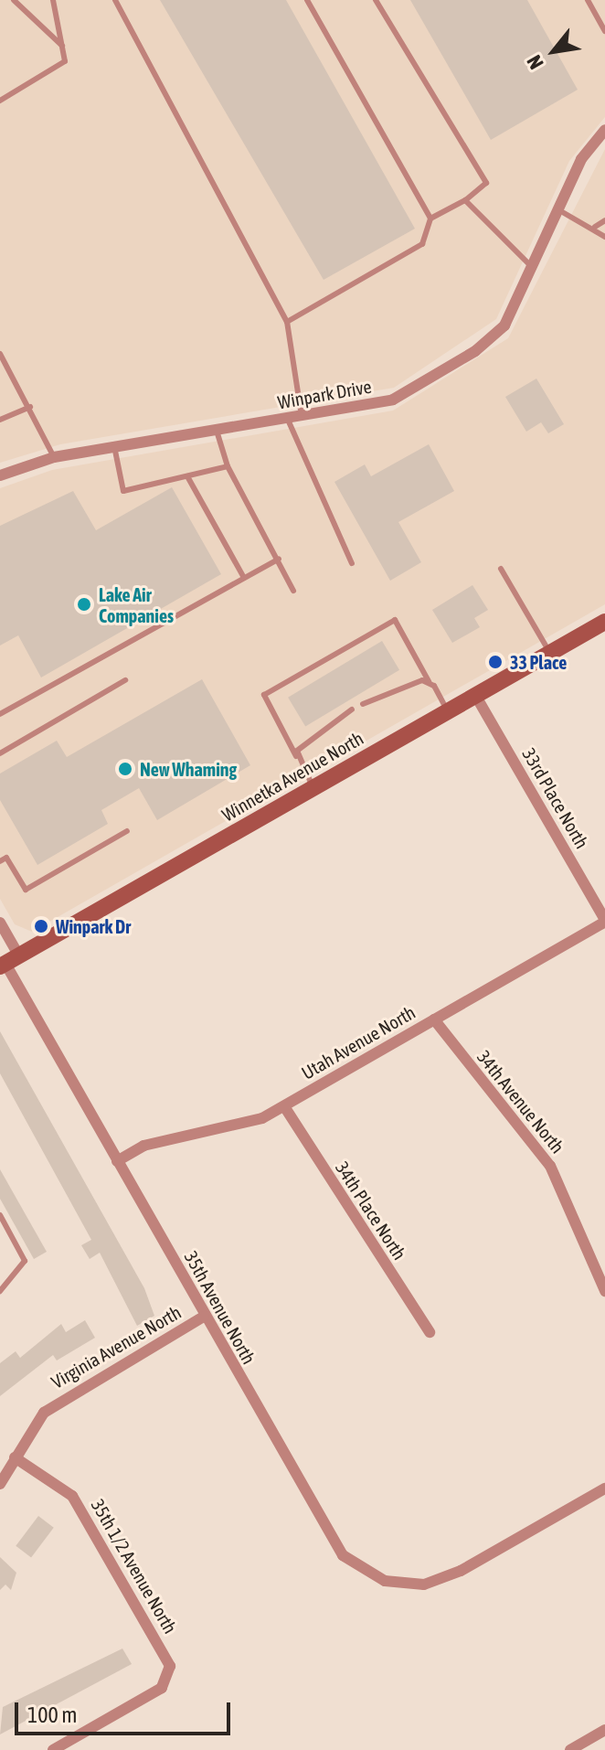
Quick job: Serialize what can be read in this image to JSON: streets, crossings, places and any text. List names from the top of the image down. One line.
{"streets":{"main road":["Winnetka Avenue North"],"street":["Winpark Drive","33rd Place North","Utah Avenue North","34th Avenue North","34th Place North","35th Avenue North","Virginia Avenue North","35th 1/2 Avenue North"]},"crossings":[["Winnetka Avenue North","33rd Place North"],["Winnetka Avenue North","35th Avenue North"],["33rd Place North","Utah Avenue North"],["Utah Avenue North","34th Avenue North"],["Utah Avenue North","34th Place North"],["Utah Avenue North","35th Avenue North"],["35th Avenue North","Virginia Avenue North"],["Virginia Avenue North","35th 1/2 Avenue North"]],"places":["Lake Air Companies","33 Place","New Whaming","Winpark Dr"],"scale_bar":"100 m","north":"bottom left"}
